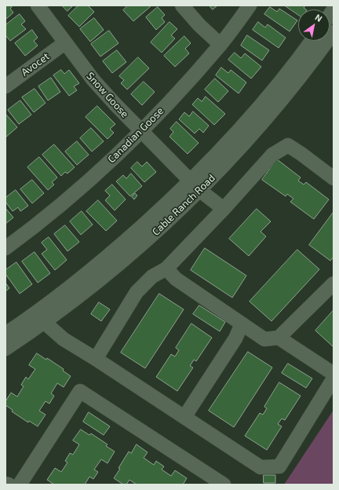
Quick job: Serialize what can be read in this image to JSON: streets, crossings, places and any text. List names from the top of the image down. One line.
{"streets":{"street":["Avocet","Snow Goose","Canadian Goose","Cable Ranch Road"]},"crossings":[["Avocet","Snow Goose"],["Snow Goose","Canadian Goose"],["Snow Goose","Cable Ranch Road"]],"north":"top right"}
